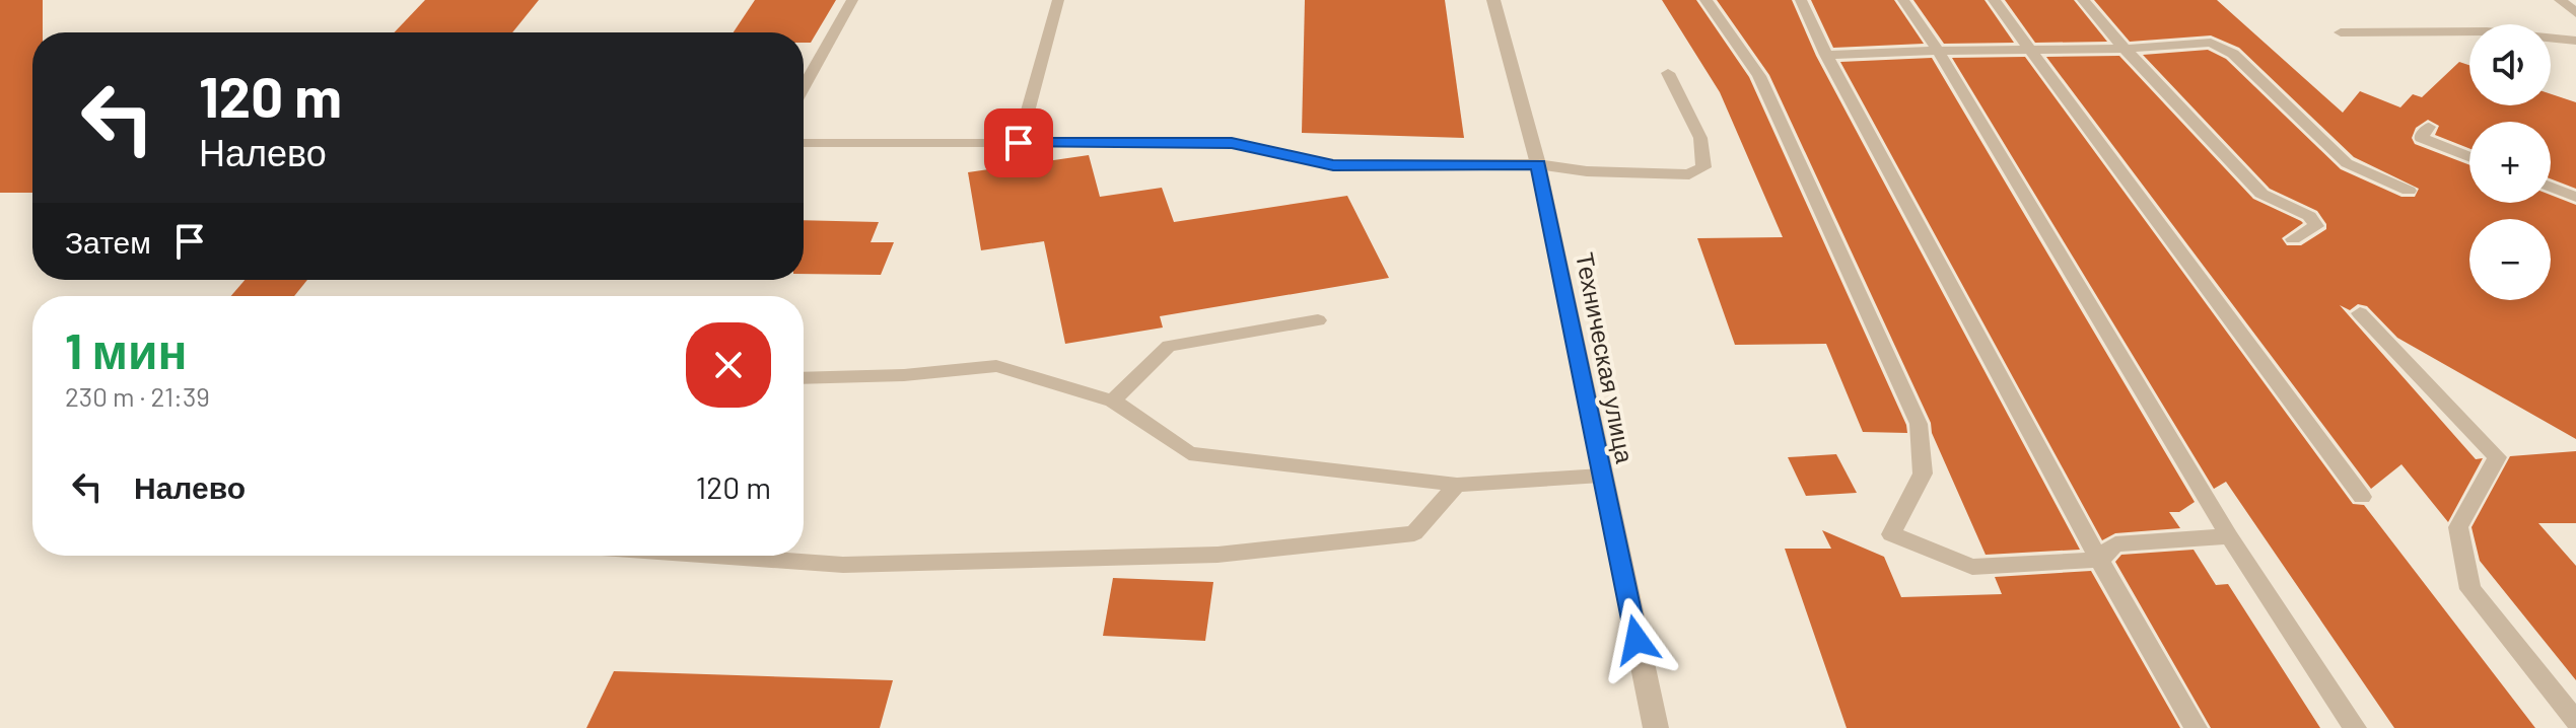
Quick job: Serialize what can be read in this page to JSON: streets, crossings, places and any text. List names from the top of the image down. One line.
{"streets":{"street":["Техническая улица"]},"page":{"map_buttons":["+","−"],"turn":["120 m","Налево"],"then":"Затем","heading":["1 мин","230 m · 21:39"],"list":[{"name":"Налево","value":"120 m"}]}}
